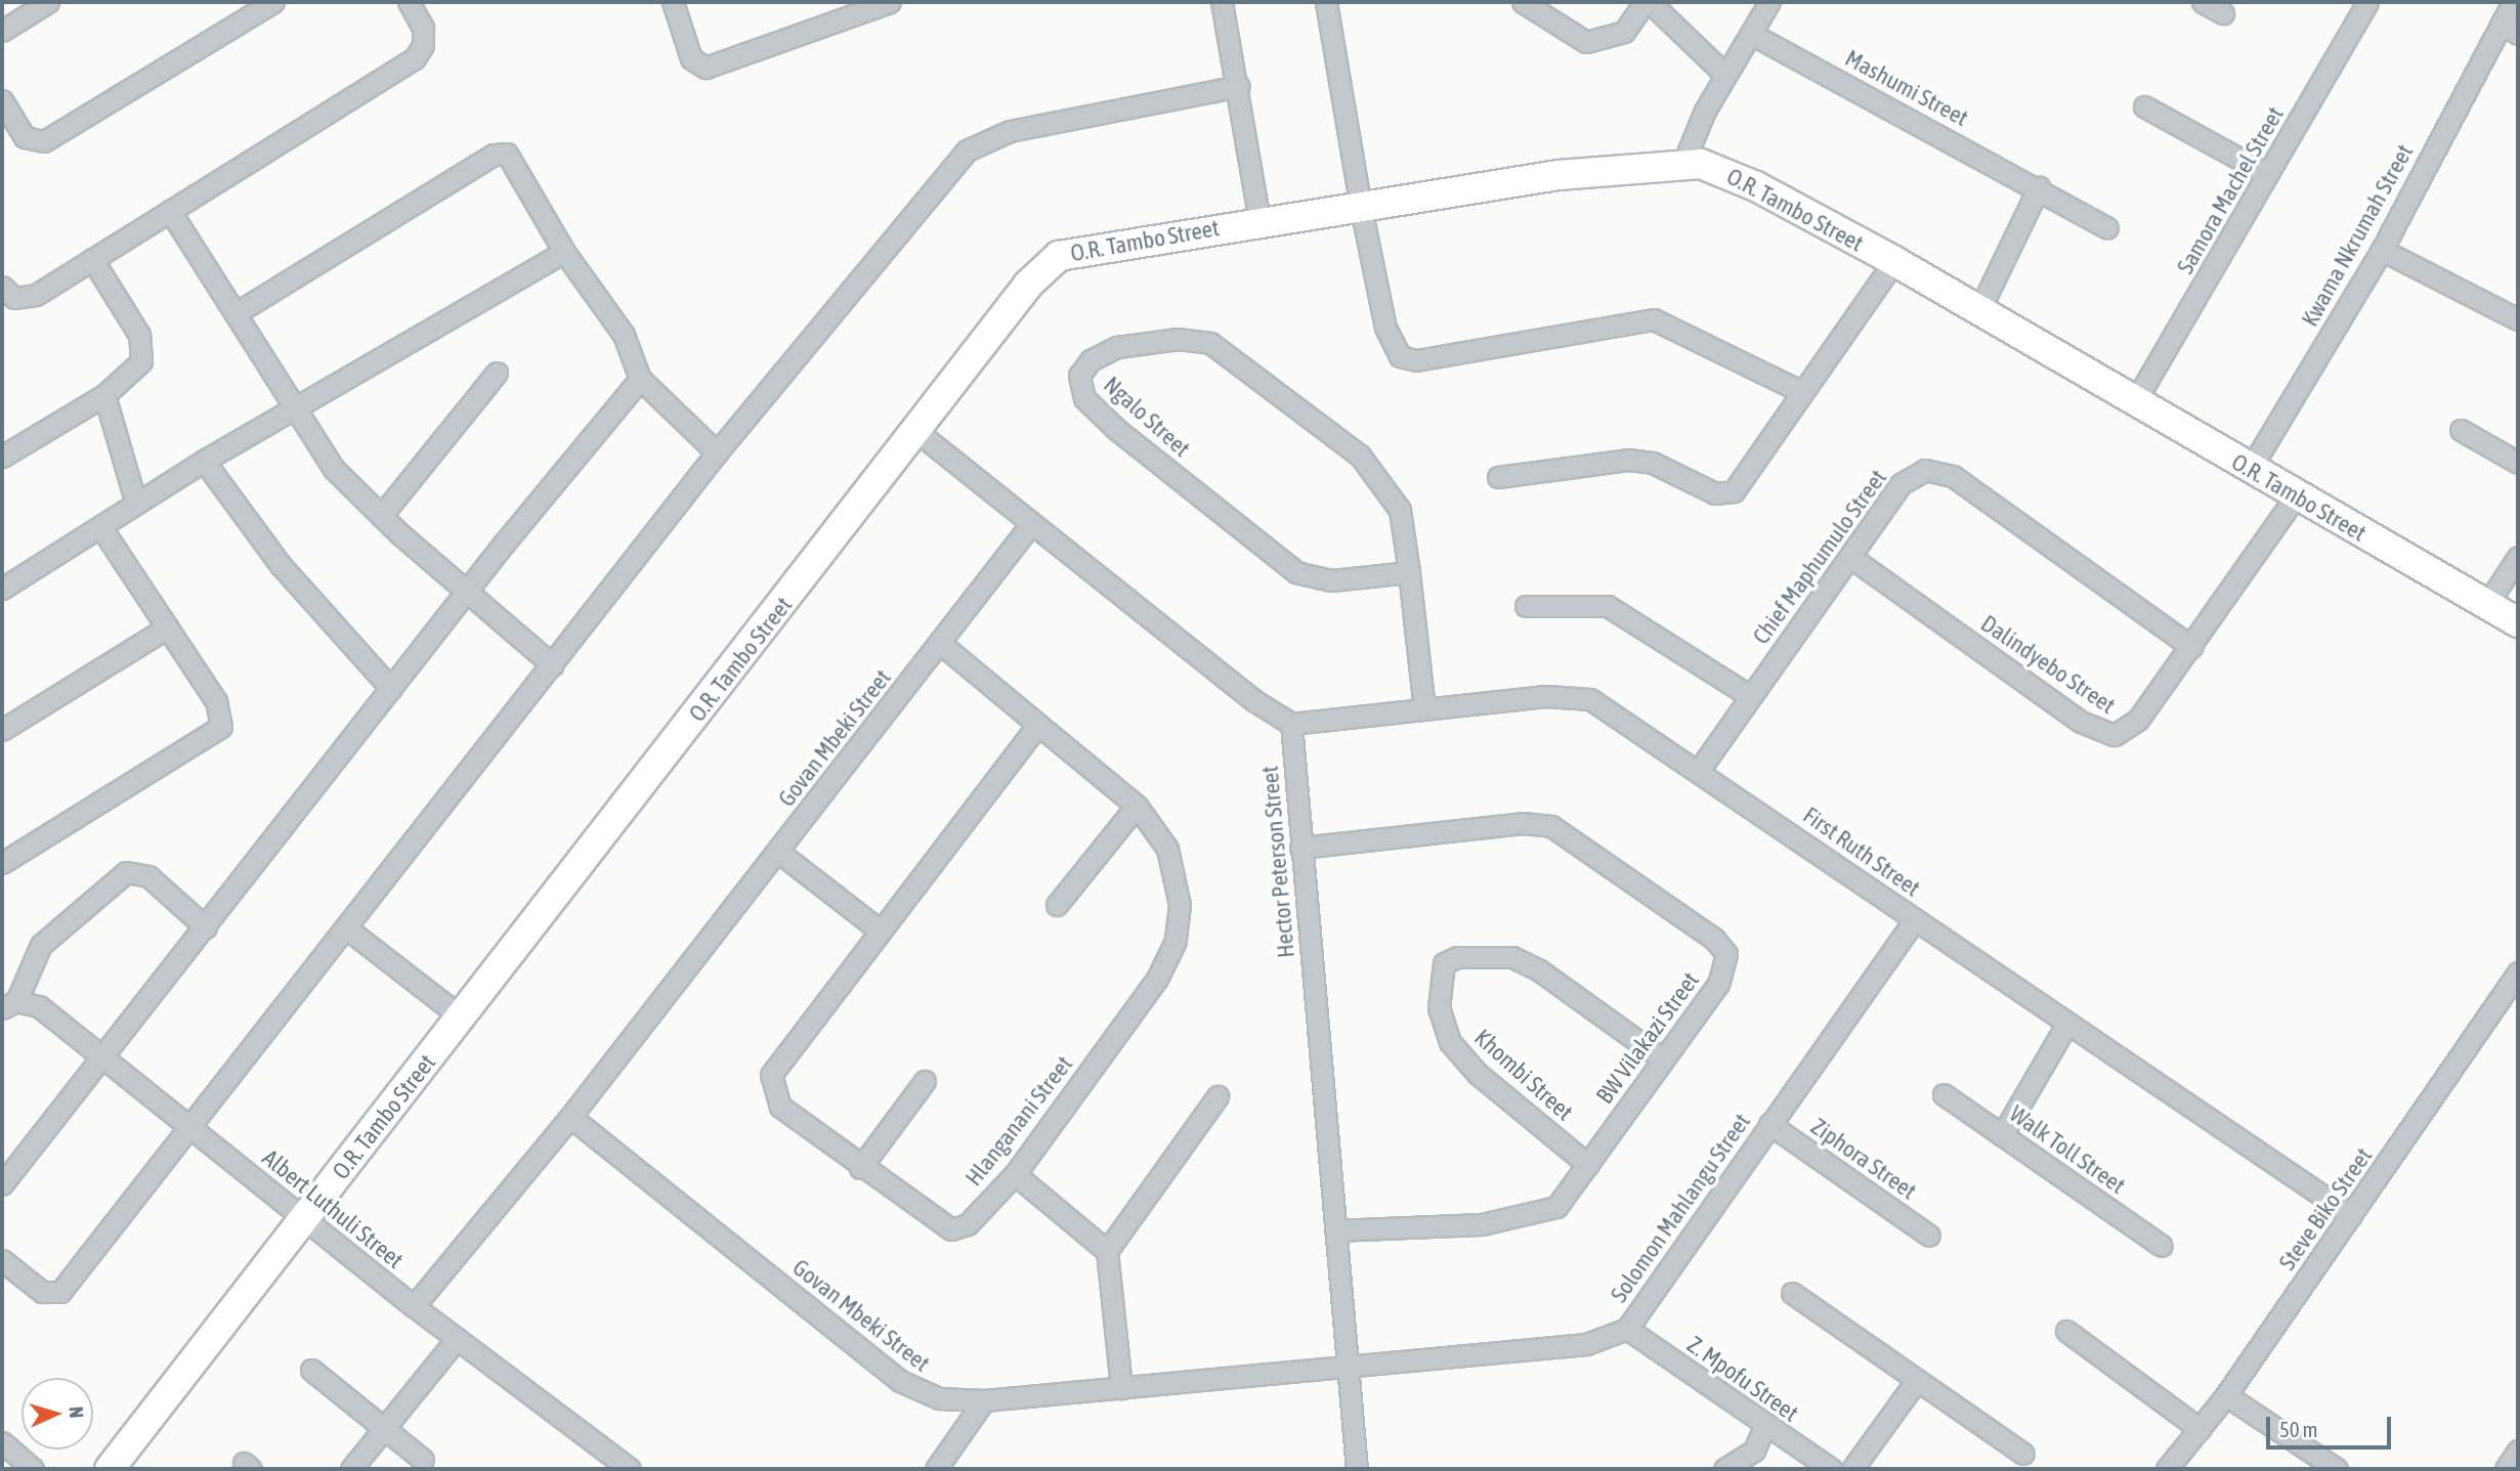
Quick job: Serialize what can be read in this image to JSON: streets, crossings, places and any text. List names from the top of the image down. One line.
{"streets":{"street":["Mashumi Street","Samora Machel Street","O.R. Tambo Street","Kwama Nkrumah Street","Ngalo Street","Chief Maphumulo Street","Dalindyebo Street","Govan Mbeki Street","First Ruth Street","Hector Peterson Street","BW Vilakazi Street","Khombi Street","Hlanganani Street","Walk Toll Street","Ziphora Street","Solomon Mahlangu Street","Albert Luthuli Street","Steve Biko Street","Z. Mpofu Street"]},"crossings":[["Samora Machel Street","O.R. Tambo Street"],["O.R. Tambo Street","Kwama Nkrumah Street"],["O.R. Tambo Street","Dalindyebo Street"],["O.R. Tambo Street","Albert Luthuli Street"],["Ngalo Street","First Ruth Street"],["Chief Maphumulo Street","Dalindyebo Street"],["Chief Maphumulo Street","First Ruth Street"],["Govan Mbeki Street","Hector Peterson Street"],["Govan Mbeki Street","Hlanganani Street"],["Govan Mbeki Street","Solomon Mahlangu Street"],["Govan Mbeki Street","Albert Luthuli Street"],["First Ruth Street","Hector Peterson Street"],["First Ruth Street","Solomon Mahlangu Street"],["First Ruth Street","Steve Biko Street"],["Hector Peterson Street","BW Vilakazi Street"],["Hector Peterson Street","Solomon Mahlangu Street"],["BW Vilakazi Street","Khombi Street"],["Ziphora Street","Solomon Mahlangu Street"],["Solomon Mahlangu Street","Z. Mpofu Street"]],"scale_bar":"50 m","north":"right"}
